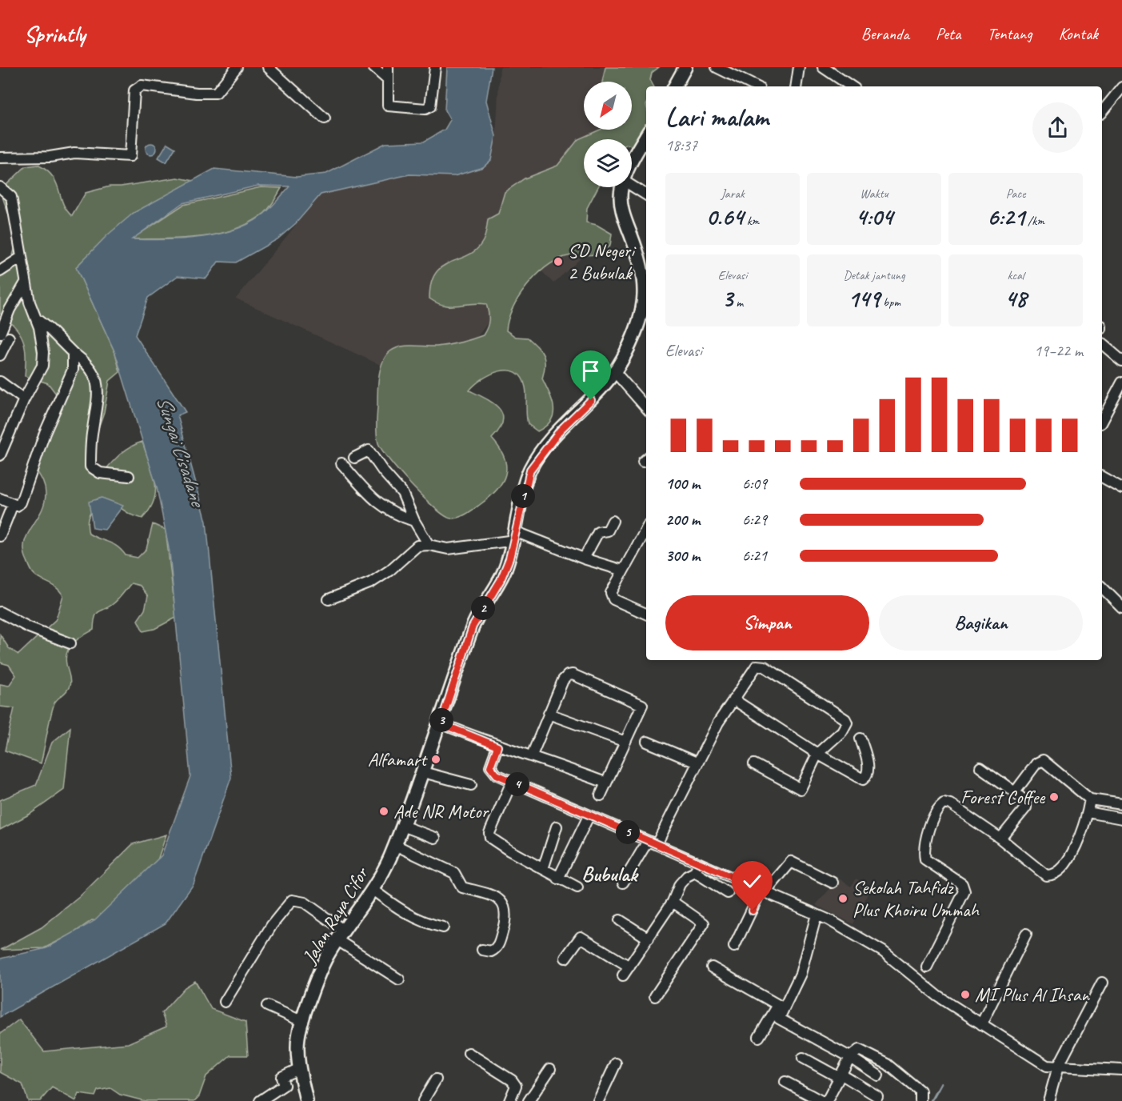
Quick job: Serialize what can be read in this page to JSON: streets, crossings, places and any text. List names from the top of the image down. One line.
{"streets":{"street":["Jalan Raya Cifor"]},"districts":["Bubulak"],"water":["Sungai Cisadane"],"places":["SD Negeri 2 Bubulak","Alfamart","Forest Coffee","Ade NR Motor","Sekolah Tahfidz Plus Khoiru Ummah","MI Plus Al Ihsan"],"north":"bottom left","page":{"header":"Sprintly","nav":["Beranda","Peta","Tentang","Kontak"],"heading":["Lari malam","18:37"],"stats":[["Jarak","0.64 km"],["Waktu","4:04"],["Pace","6:21 /km"],["Elevasi","3 m"],["Detak jantung","149 bpm"],["kcal","48"]],"chart":["Elevasi","19–22 m"],"list":[{"name":"100 m","note":"6:09"},{"name":"200 m","note":"6:29"},{"name":"300 m","note":"6:21"}],"pins":["1","2","3","4","5"],"buttons":["Simpan","Bagikan"]}}
